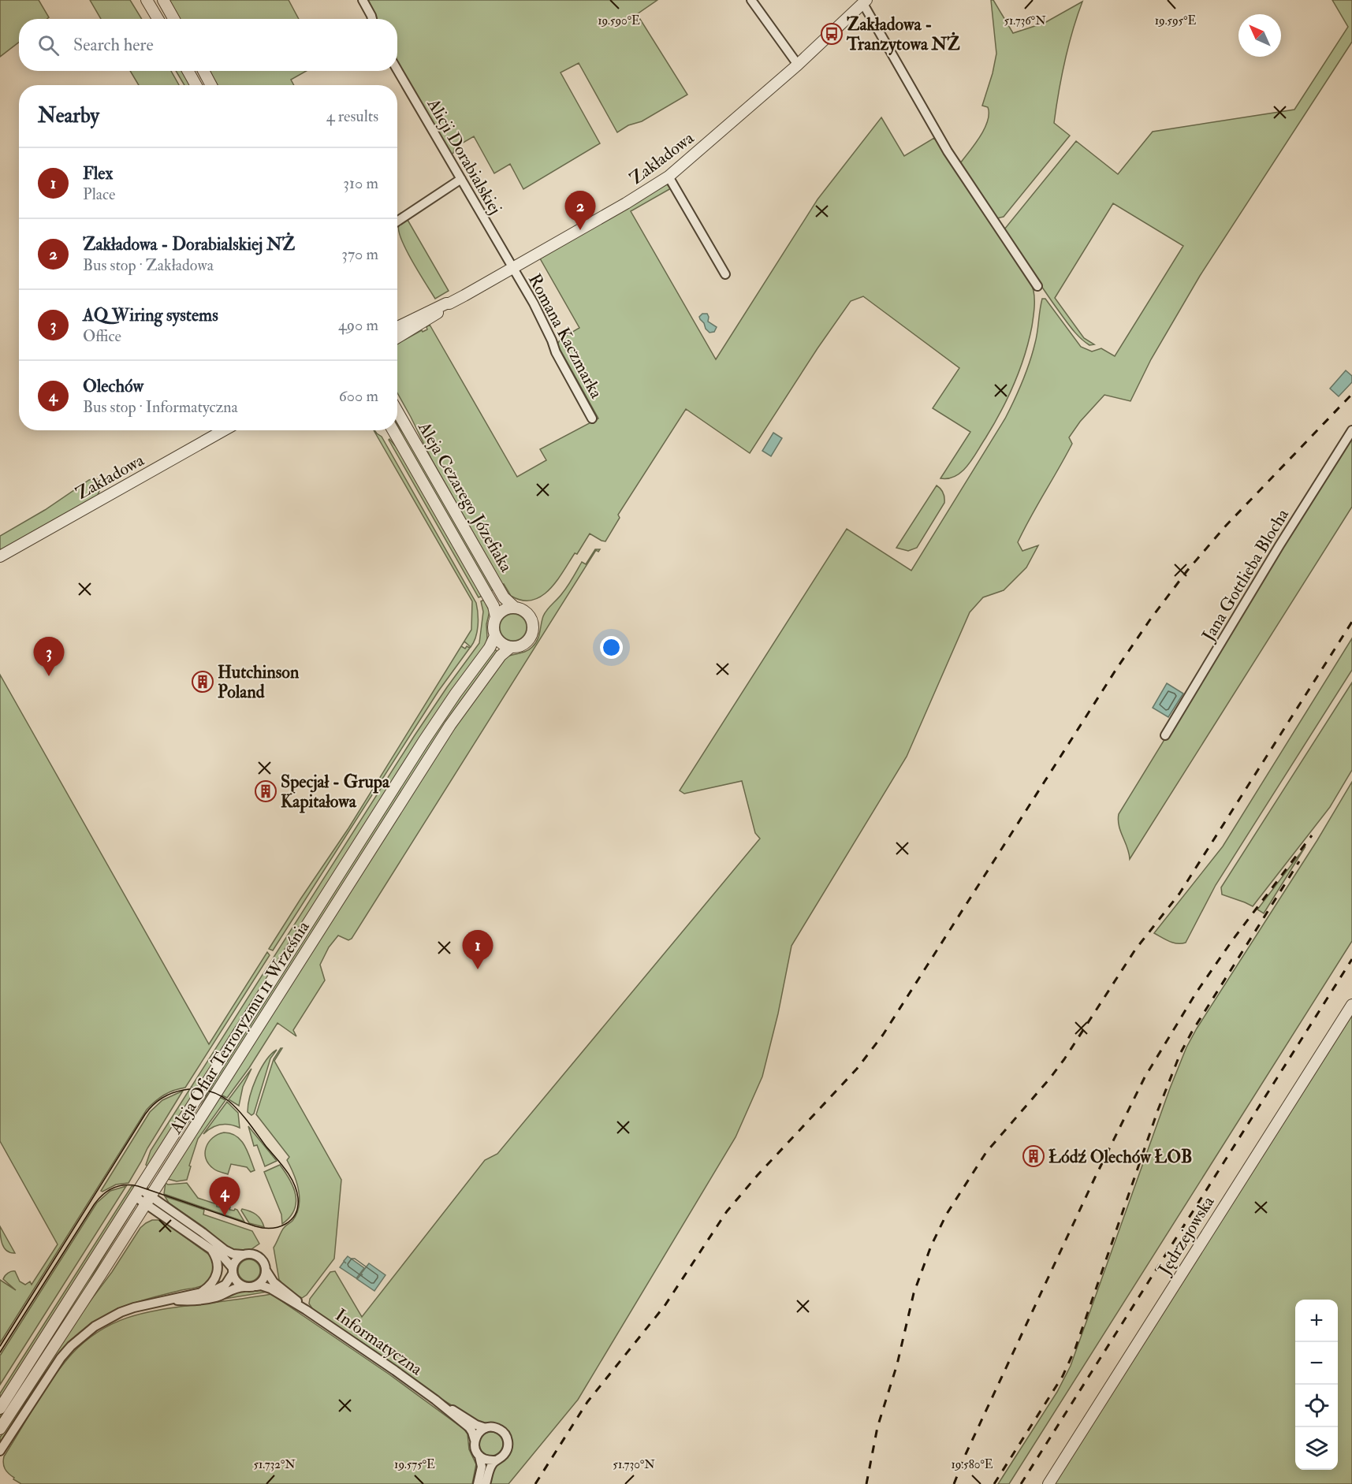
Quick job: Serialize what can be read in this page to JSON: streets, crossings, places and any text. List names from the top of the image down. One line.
{"streets":{"street":["Alicji Dorabialskiej","Zakładowa","Romana Kaczmarka","Aleja Cezarego Józefiaka","Jana Gottlieba Blocha","Aleja Ofiar Terroryzmu 11 Września","Jędrzejowska","Informatyczna"]},"crossings":[["Alicji Dorabialskiej","Zakładowa"],["Alicji Dorabialskiej","Romana Kaczmarka"],["Zakładowa","Romana Kaczmarka"],["Aleja Cezarego Józefiaka","Aleja Ofiar Terroryzmu 11 Września"]],"places":{"bus stop":["Zakładowa - Tranzytowa NŻ"],"building":["Hutchinson Poland","Specjał - Grupa Kapitałowa","Łódź Olechów ŁOB"]},"north":"top left","page":{"search":"Search here","heading":["Nearby","4 results"],"list":[{"mark":"1","name":"Flex","note":"Place","value":"310 m"},{"mark":"2","name":"Zakładowa - Dorabialskiej NŻ","note":"Bus stop · Zakładowa","value":"370 m"},{"mark":"3","name":"AQ Wiring systems","note":"Office","value":"490 m"},{"mark":"4","name":"Olechów","note":"Bus stop · Informatyczna","value":"600 m"}],"pins":["2","3","1","4"],"map_buttons":["+","−"]},"coordinates":["19.590°E","51.736°N","19.595°E","51.732°N","19.575°E","51.730°N","19.580°E"]}
